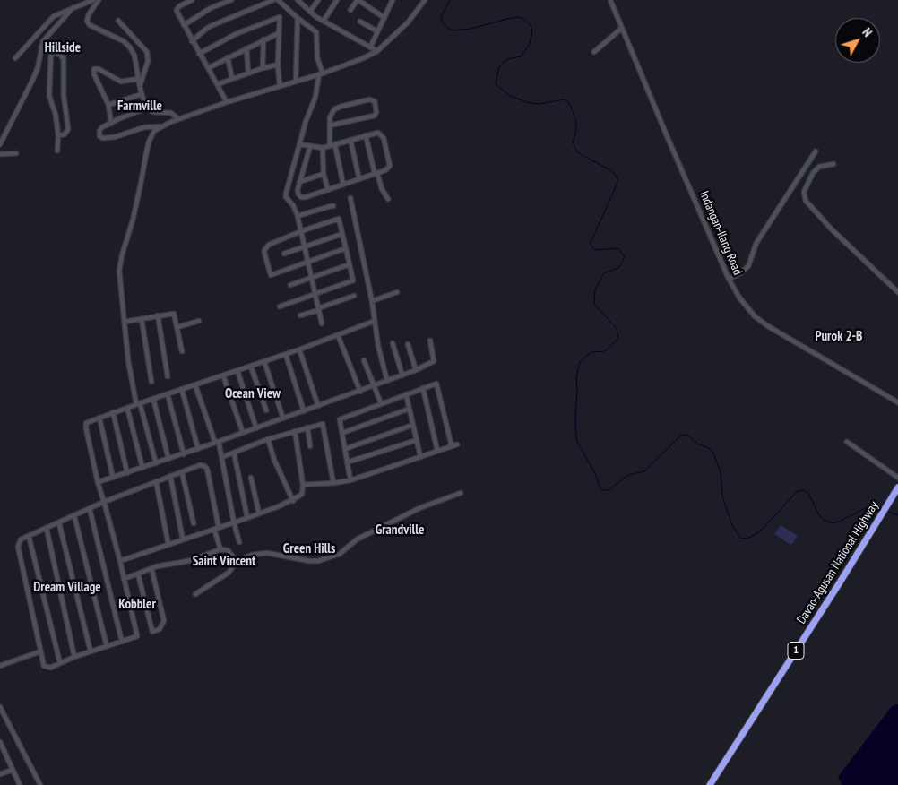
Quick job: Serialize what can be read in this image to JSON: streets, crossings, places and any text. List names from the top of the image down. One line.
{"streets":{"highway":["Davao-Agusan National Highway","1"],"street":["Indangan-Ilang Road"]},"districts":["Hillside","Farmville","Purok 2-B","Ocean View","Grandville","Green Hills","Saint Vincent","Dream Village","Kobbler"],"north":"top right"}
